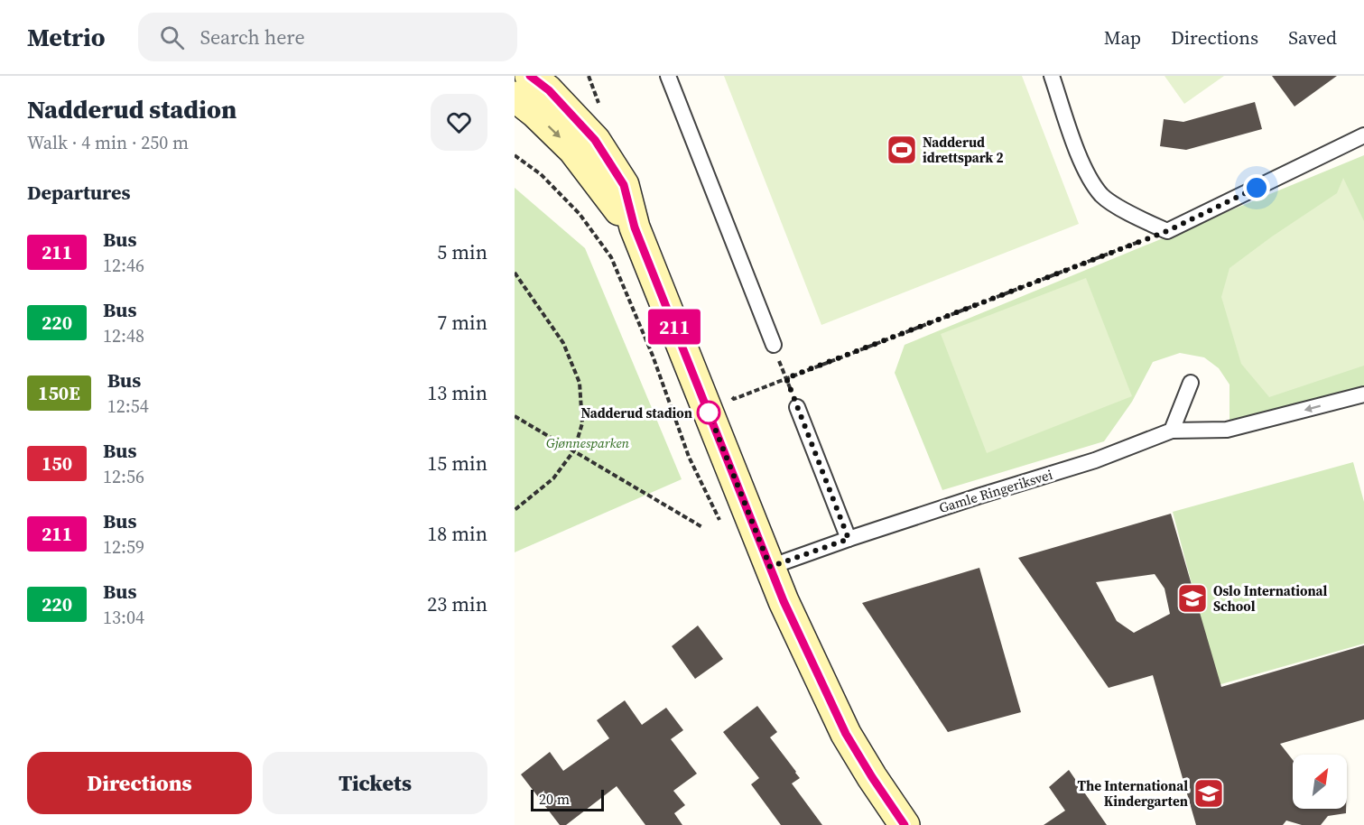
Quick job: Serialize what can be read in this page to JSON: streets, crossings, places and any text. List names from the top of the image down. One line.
{"streets":{"lane":["Gamle Ringeriksvei"]},"parks":["Gjønnesparken"],"places":{"sports":["Nadderud idrettspark 2"],"other":["Nadderud stadion"],"school or university":["Oslo International School","The International Kindergarten"]},"lines":["bus line 211"],"scale_bar":"20 m","north":"top right","page":{"header":"Metrio","search":"Search here","nav":["Map","Directions","Saved"],"heading":[["Nadderud stadion","Walk · 4 min · 250 m"],"Departures"],"on_map":"211","list":[{"mark":"211","name":"Bus","note":"12:46","value":"5 min"},{"mark":"220","name":"Bus","note":"12:48","value":"7 min"},{"mark":"150E","name":"Bus","note":"12:54","value":"13 min"},{"mark":"150","name":"Bus","note":"12:56","value":"15 min"},{"mark":"211","name":"Bus","note":"12:59","value":"18 min"},{"mark":"220","name":"Bus","note":"13:04","value":"23 min"}],"buttons":["Directions","Tickets"],"scale":"20 m"}}
